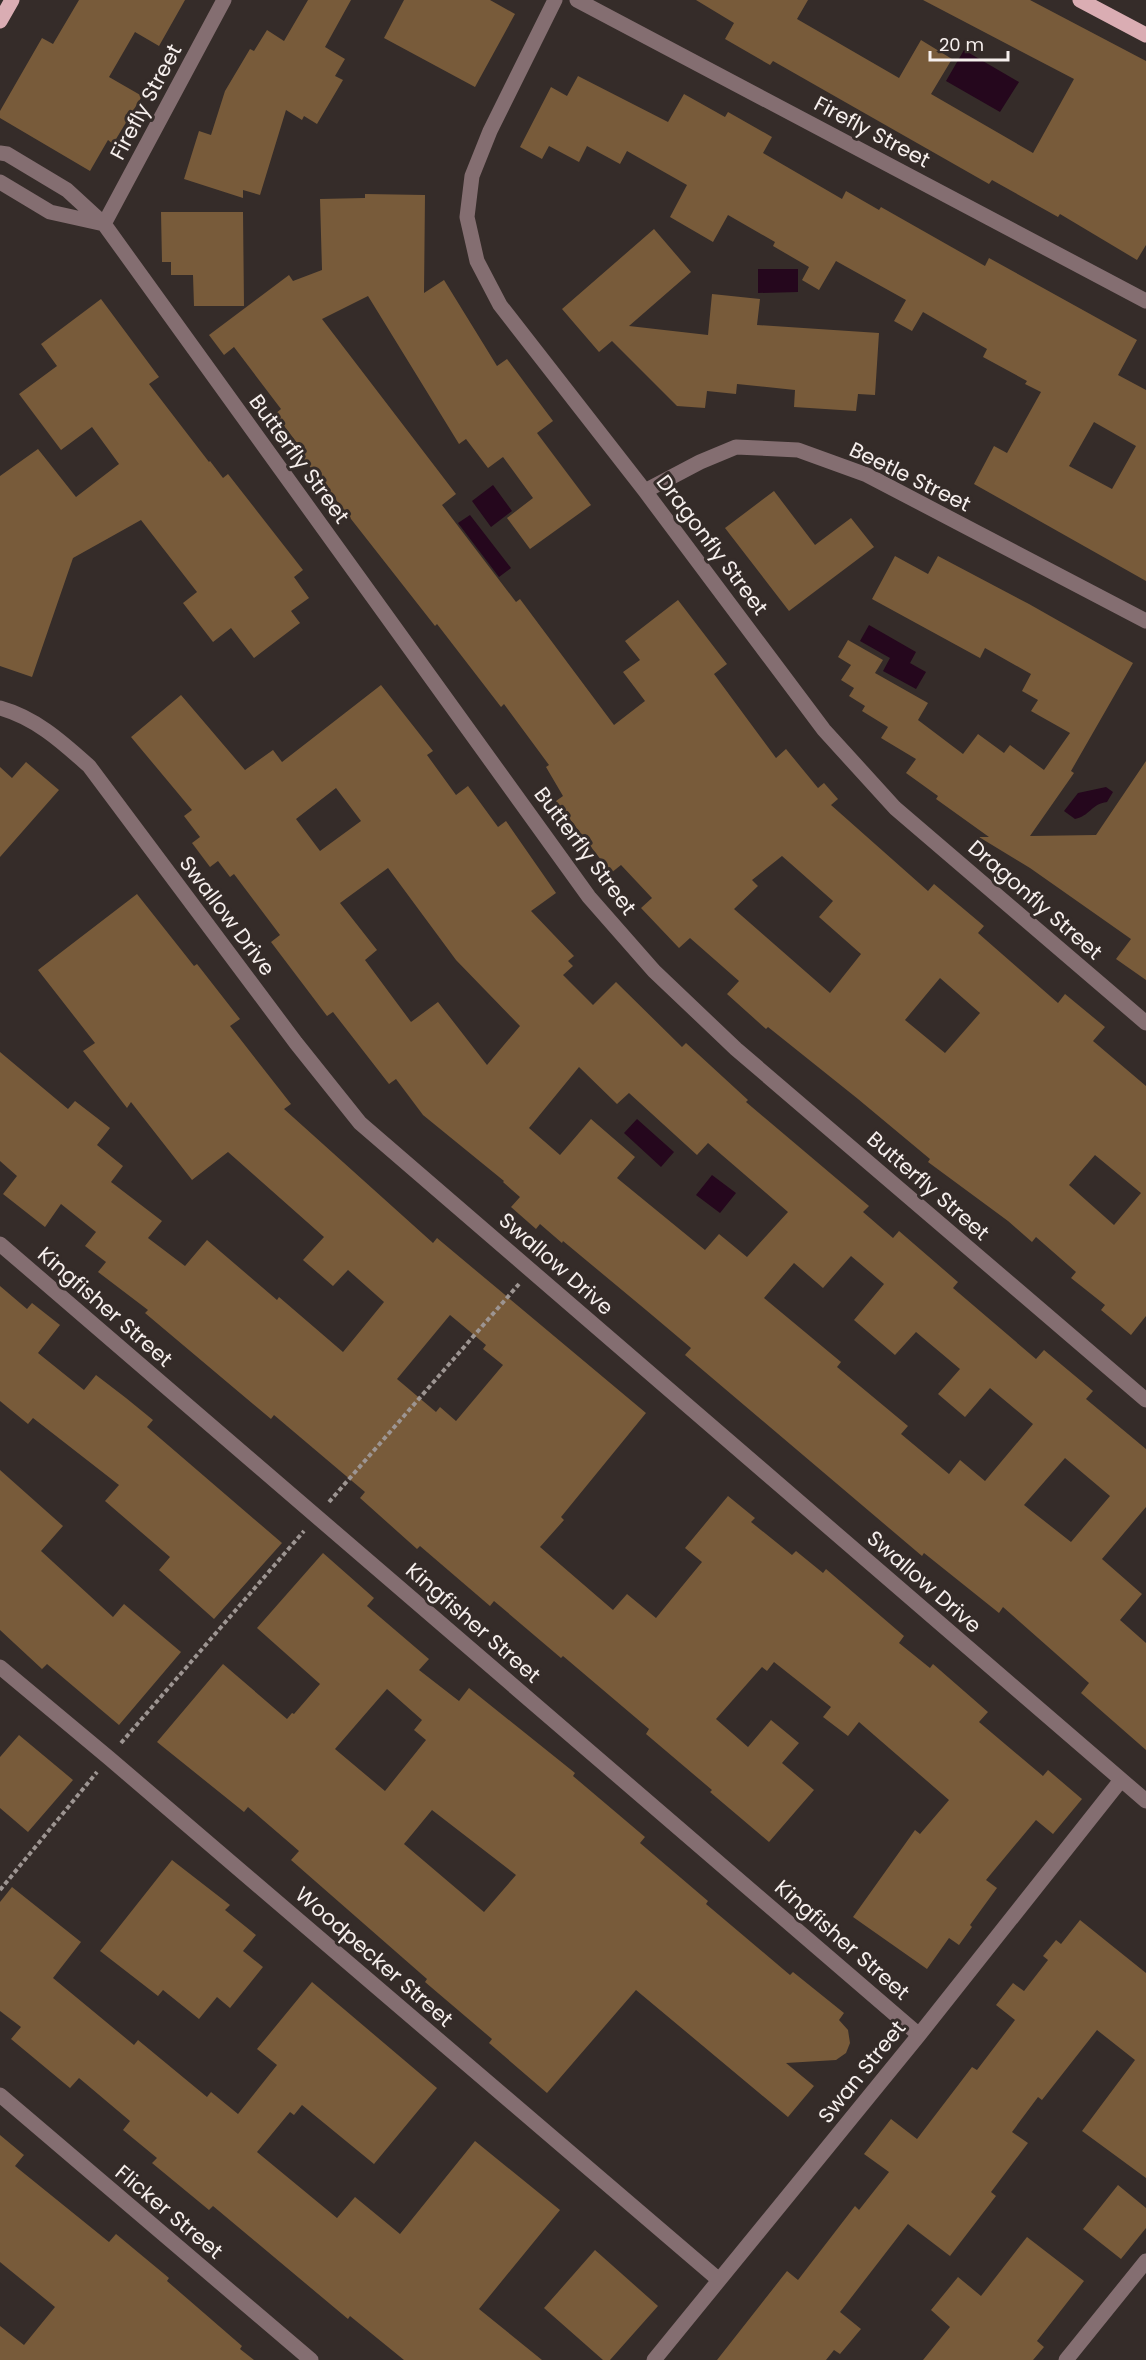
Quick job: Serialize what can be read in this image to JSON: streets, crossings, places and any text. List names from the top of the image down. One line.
{"streets":{"street":["Firefly Street","Butterfly Street","Beetle Street","Dragonfly Street","Swallow Drive","Kingfisher Street","Woodpecker Street","Swan Street","Flicker Street"]},"crossings":[["Firefly Street","Butterfly Street"],["Beetle Street","Dragonfly Street"],["Swallow Drive","Swan Street"],["Kingfisher Street","Swan Street"],["Woodpecker Street","Swan Street"]],"scale_bar":"20 m"}
